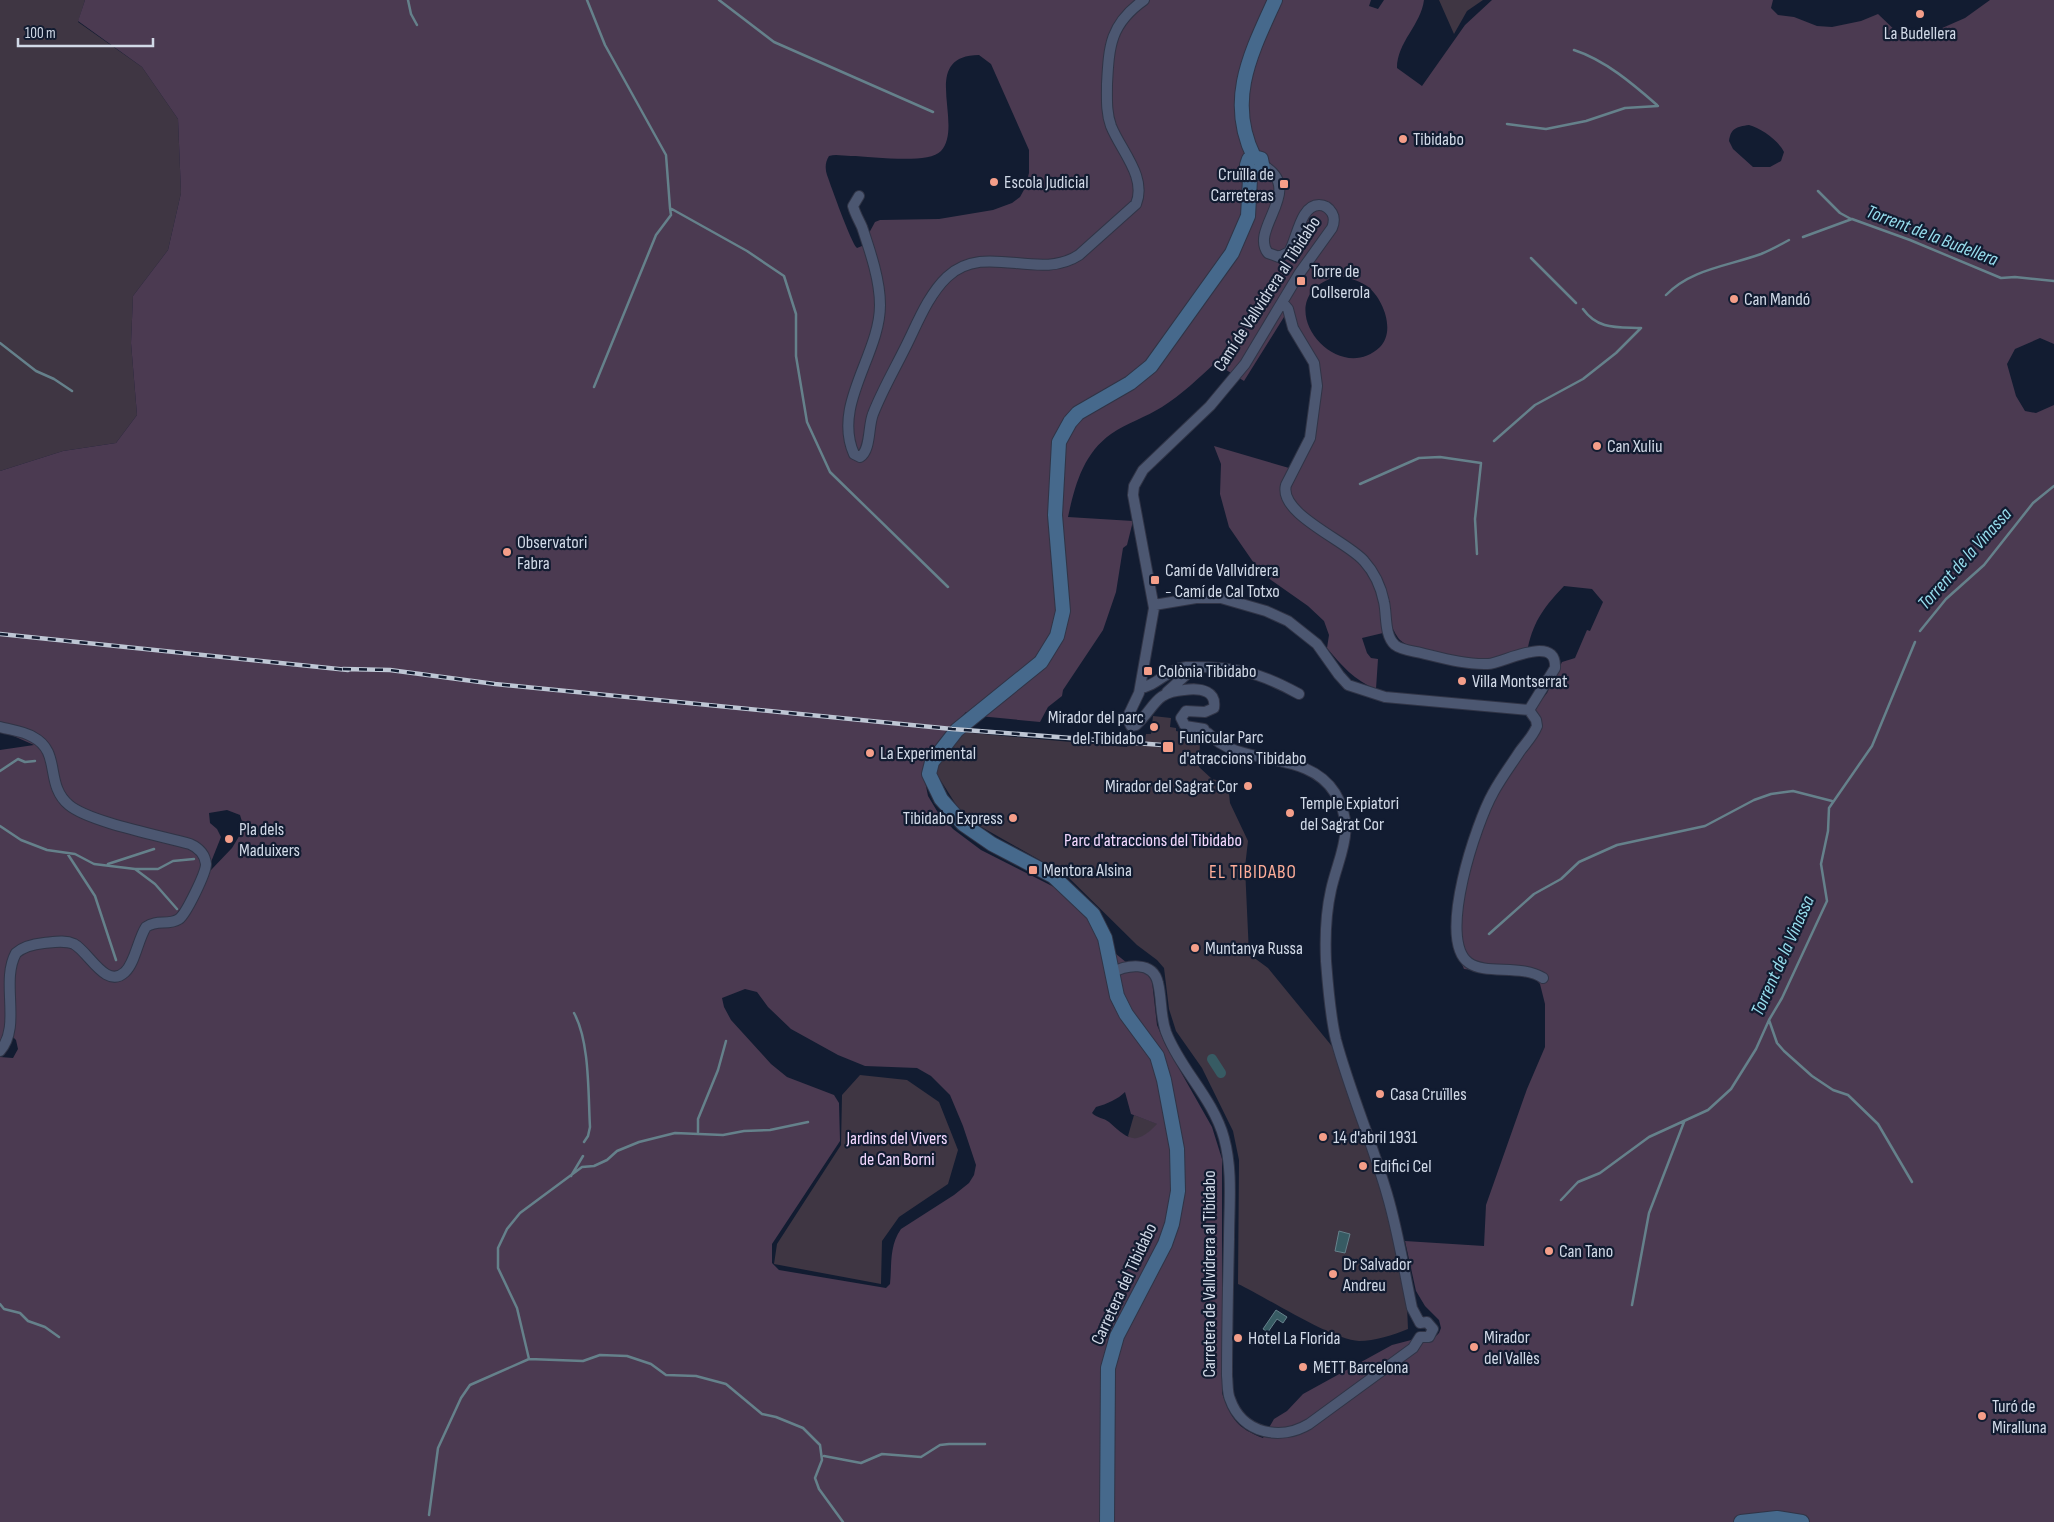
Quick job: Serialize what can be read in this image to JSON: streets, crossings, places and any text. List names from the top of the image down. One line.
{"streets":{"street":["Camí de Vallvidrera al Tibidabo","Carretera de Vallvidrera al Tibidabo","Carretera del Tibidabo"]},"crossings":[["Carretera de Vallvidrera al Tibidabo","Carretera del Tibidabo"]],"districts":["EL TIBIDABO"],"water":["Torrent de la Budellera","Torrent de la Vinassa"],"parks":["Parc d'atraccions del Tibidabo","Jardins del Vivers de Can Borni"],"places":{"other":["La Budellera","Tibidabo","Escola Judicial","Can Mandó","Can Xuliu","Observatori Fabra","Villa Montserrat","Mirador del parc del Tibidabo","La Experimental","Mirador del Sagrat Cor","Temple Expiatori del Sagrat Cor","Tibidabo Express","Pla dels Maduixers","Muntanya Russa","Casa Cruïlles","14 d'abril 1931","Edifici Cel","Can Tano","Dr Salvador Andreu","Hotel La Florida","Mirador del Vallès","METT Barcelona","Turó de Miralluna"],"transit":["Cruïlla de Carreteras","Torre de Collserola","Camí de Vallvidrera - Camí de Cal Totxo","Colònia Tibidabo","Funicular Parc d'atraccions Tibidabo","Mentora Alsina"]},"scale_bar":"100 m"}
